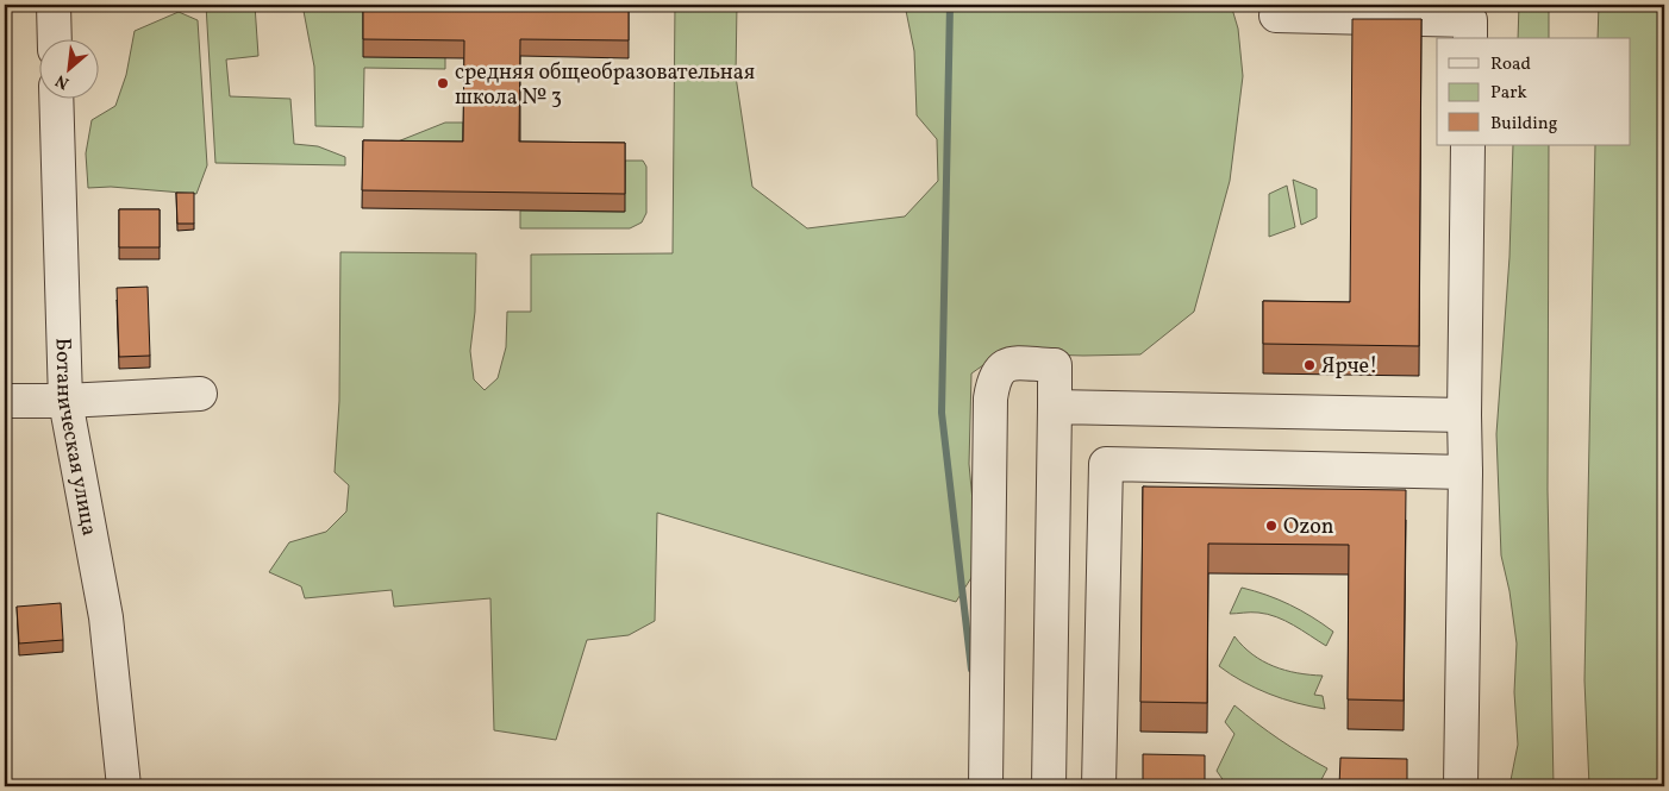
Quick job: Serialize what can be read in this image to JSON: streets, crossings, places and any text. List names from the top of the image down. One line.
{"streets":{"street":["Ботаническая улица"]},"places":["средняя общеобразовательная школа № 3","Ярче!","Ozon"],"legend":["Road","Park","Building"],"north":"bottom left"}
